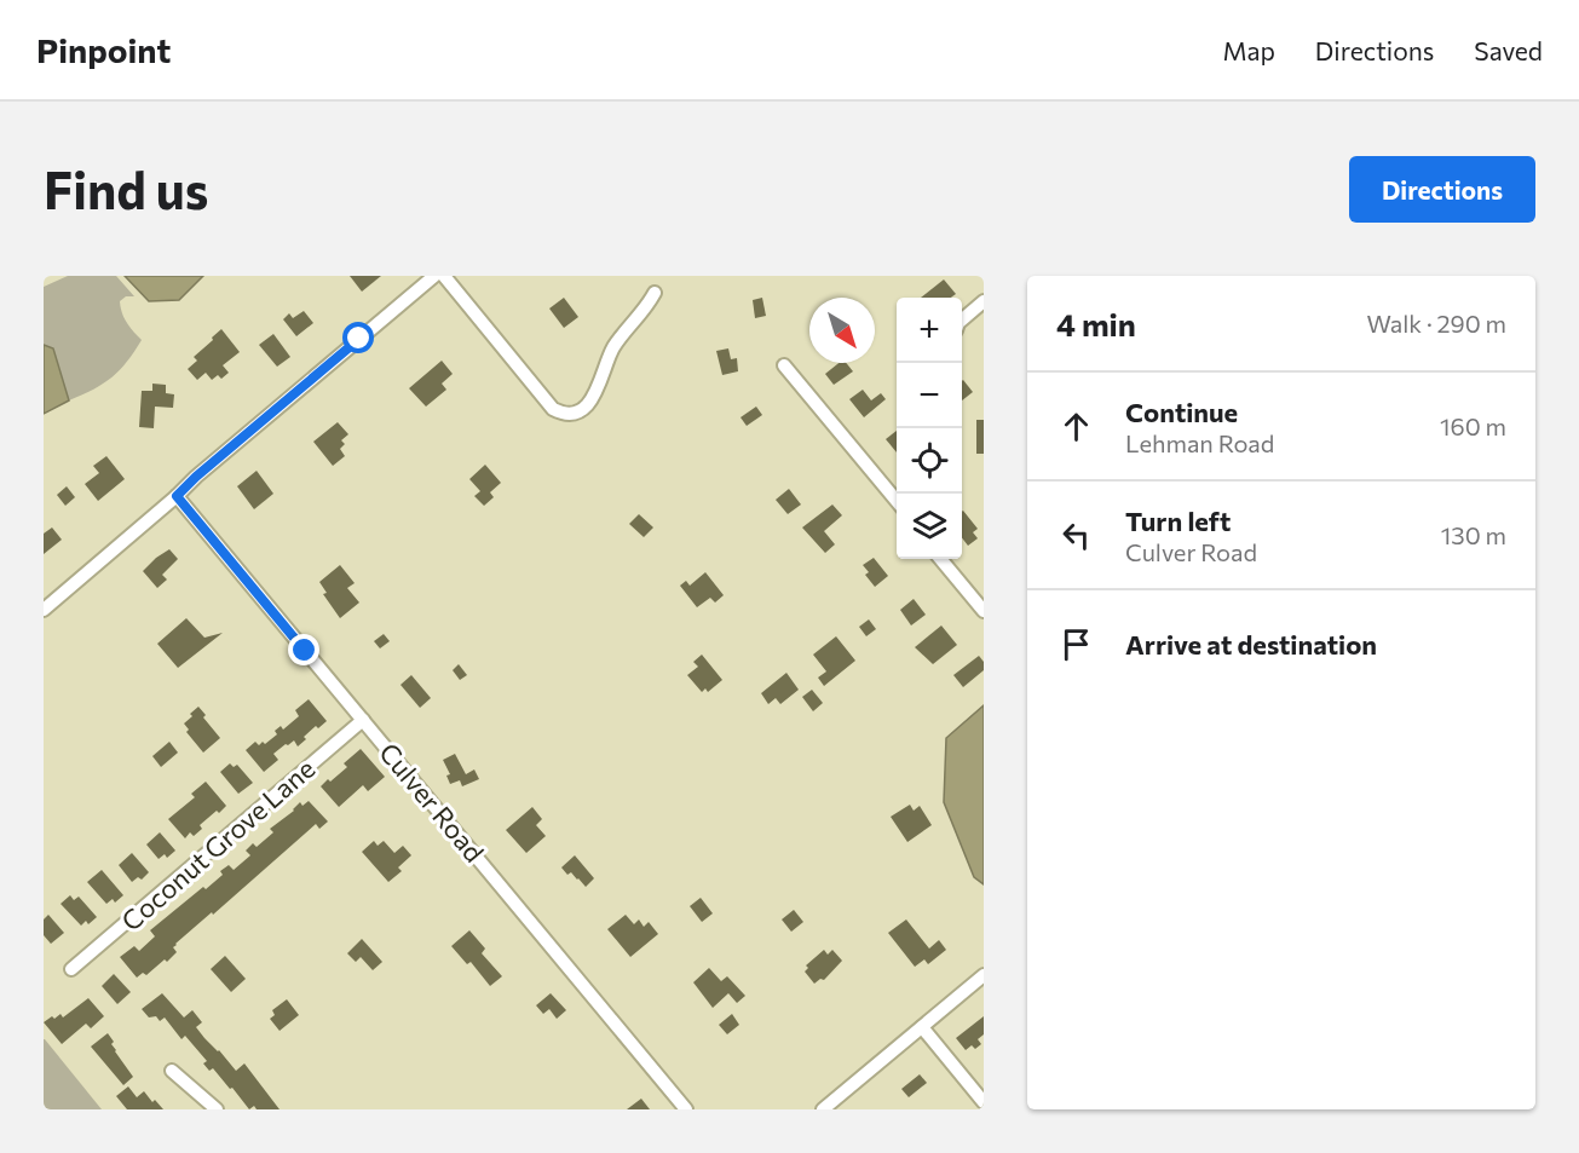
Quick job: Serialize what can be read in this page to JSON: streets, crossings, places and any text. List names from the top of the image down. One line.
{"streets":{"street":["Culver Road","Coconut Grove Lane"]},"crossings":[["Culver Road","Coconut Grove Lane"]],"north":"bottom right","page":{"header":"Pinpoint","nav":["Map","Directions","Saved"],"buttons":"Directions","title":"Find us","heading":["4 min","Walk · 290 m"],"map_buttons":["+","−"],"list":[["Continue","Lehman Road","160 m"],["Turn left","Culver Road","130 m"],"Arrive at destination"]}}
